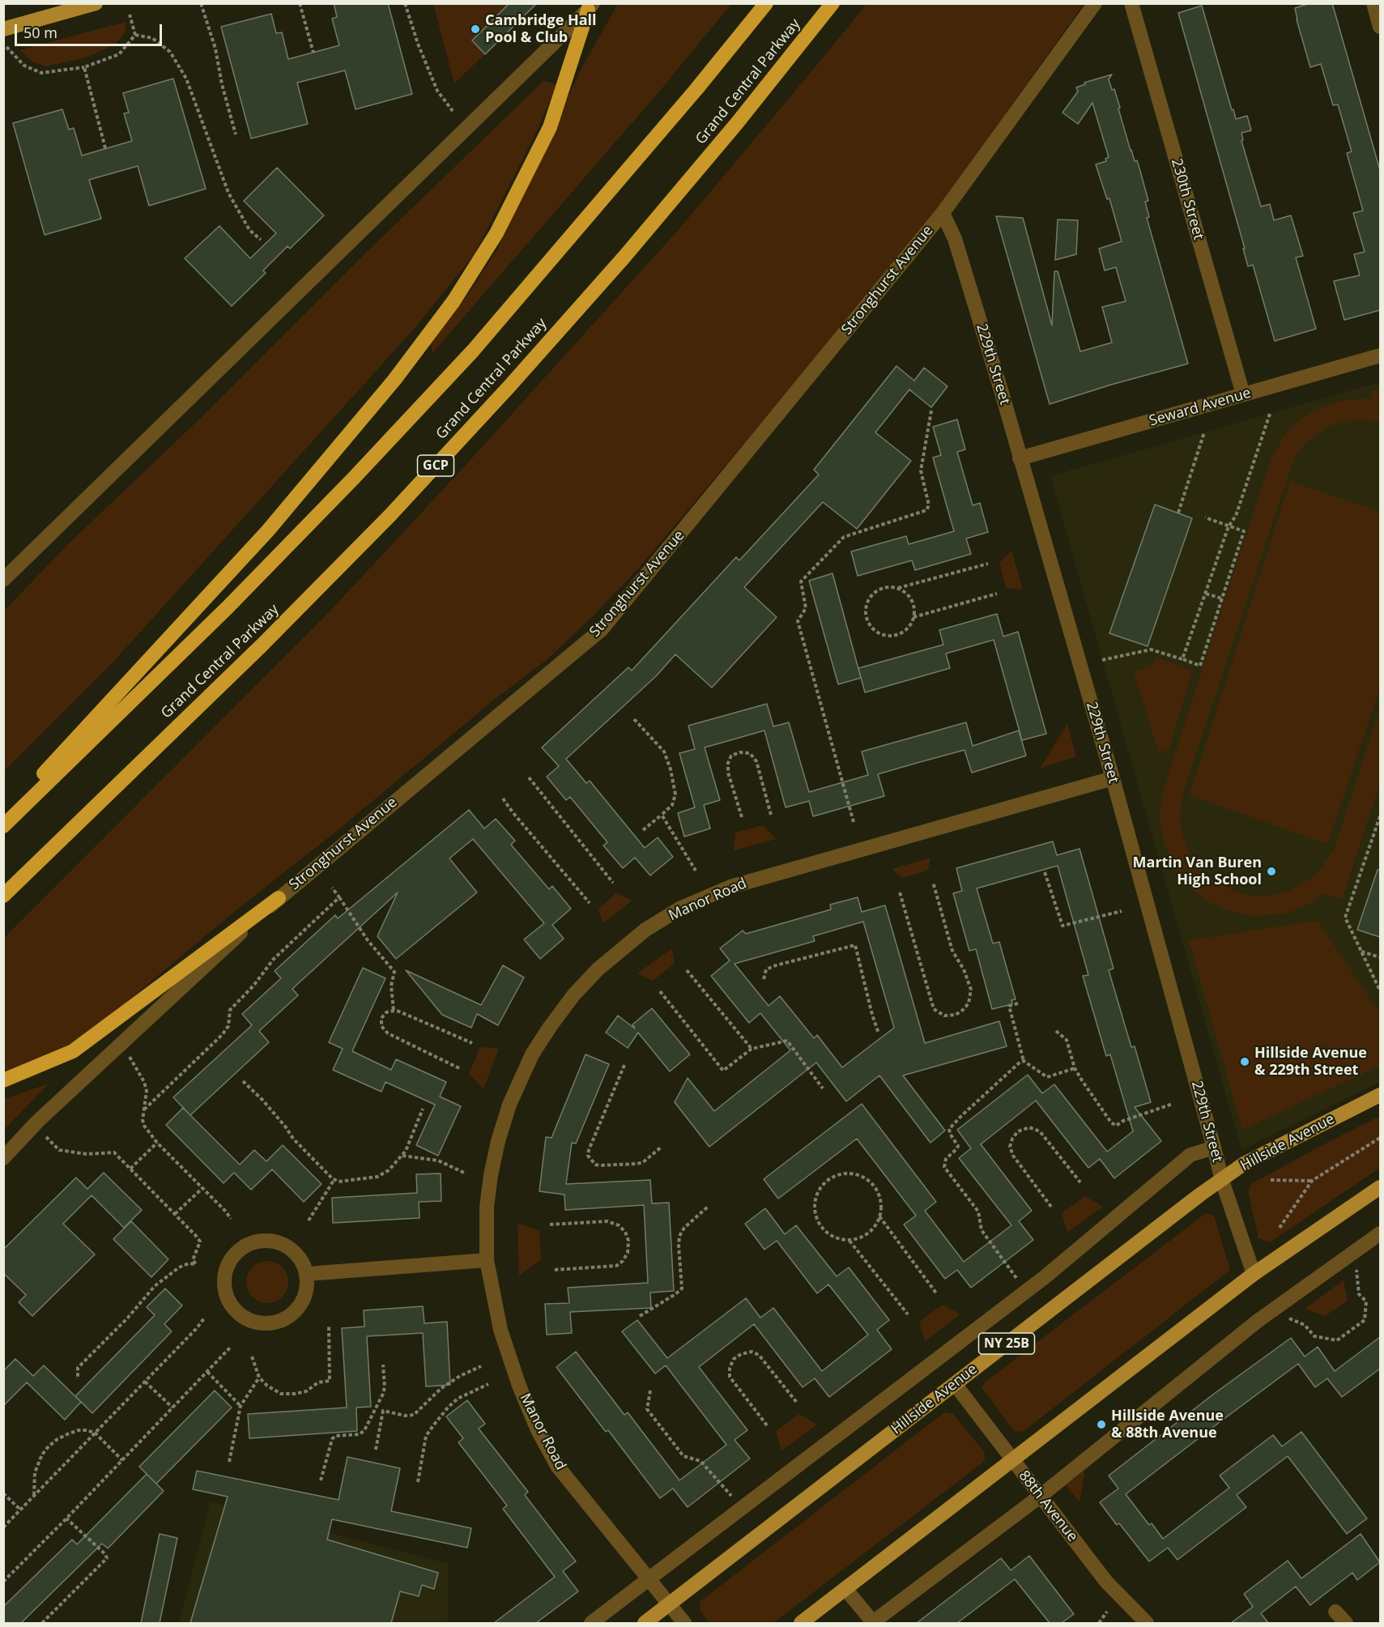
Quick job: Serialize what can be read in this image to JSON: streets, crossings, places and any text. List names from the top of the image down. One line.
{"streets":{"highway":["Grand Central Parkway","GCP"],"main road":["Hillside Avenue","NY 25B"],"street":["230th Street","Stronghurst Avenue","229th Street","Seward Avenue","Manor Road","88th Avenue"]},"crossings":[["230th Street","Seward Avenue"],["Stronghurst Avenue","229th Street"],["229th Street","Seward Avenue"],["229th Street","Manor Road"],["229th Street","Hillside Avenue"],["Manor Road","Hillside Avenue"],["Hillside Avenue","88th Avenue"]],"places":["Cambridge Hall Pool & Club","Martin Van Buren High School","Hillside Avenue & 229th Street","Hillside Avenue & 88th Avenue"],"scale_bar":"50 m"}
